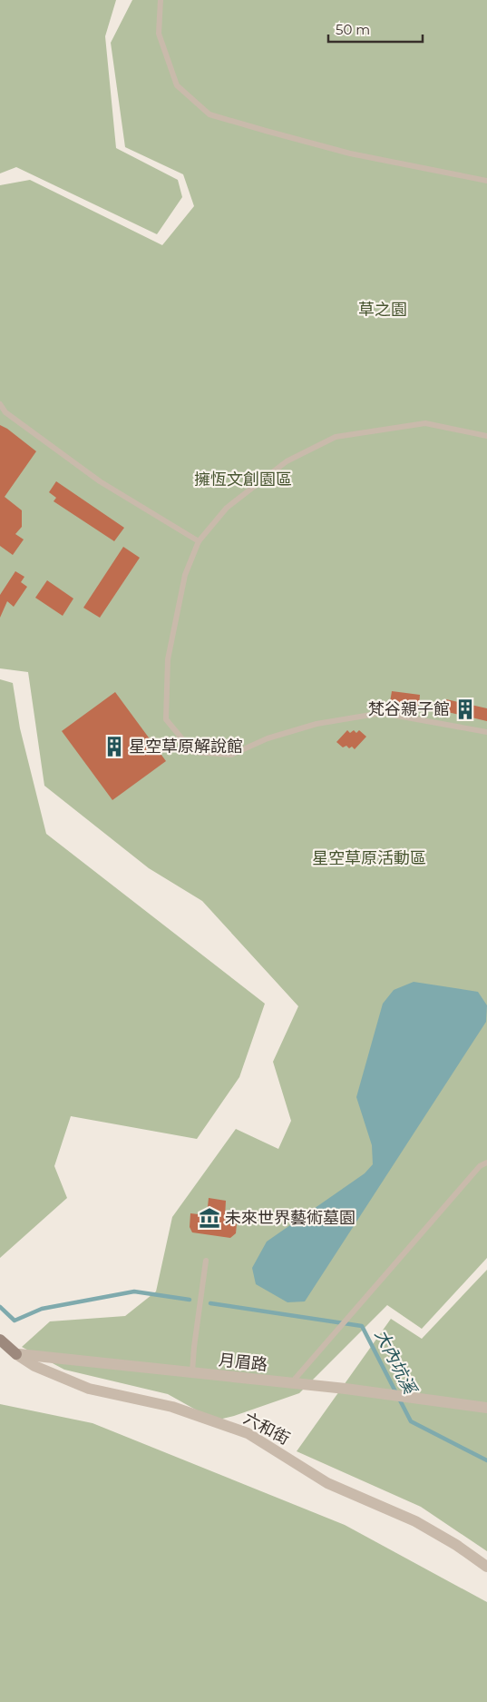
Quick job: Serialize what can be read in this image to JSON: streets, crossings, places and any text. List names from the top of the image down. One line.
{"streets":{"street":["月眉路","六和街"]},"crossings":[["月眉路","六和街"]],"water":["大內坑溪"],"parks":["草之園","擁恆文創園區","星空草原活動區"],"places":{"building":["梵谷親子館","星空草原解說館"],"museum":["未來世界藝術墓園"]},"scale_bar":"50 m"}
